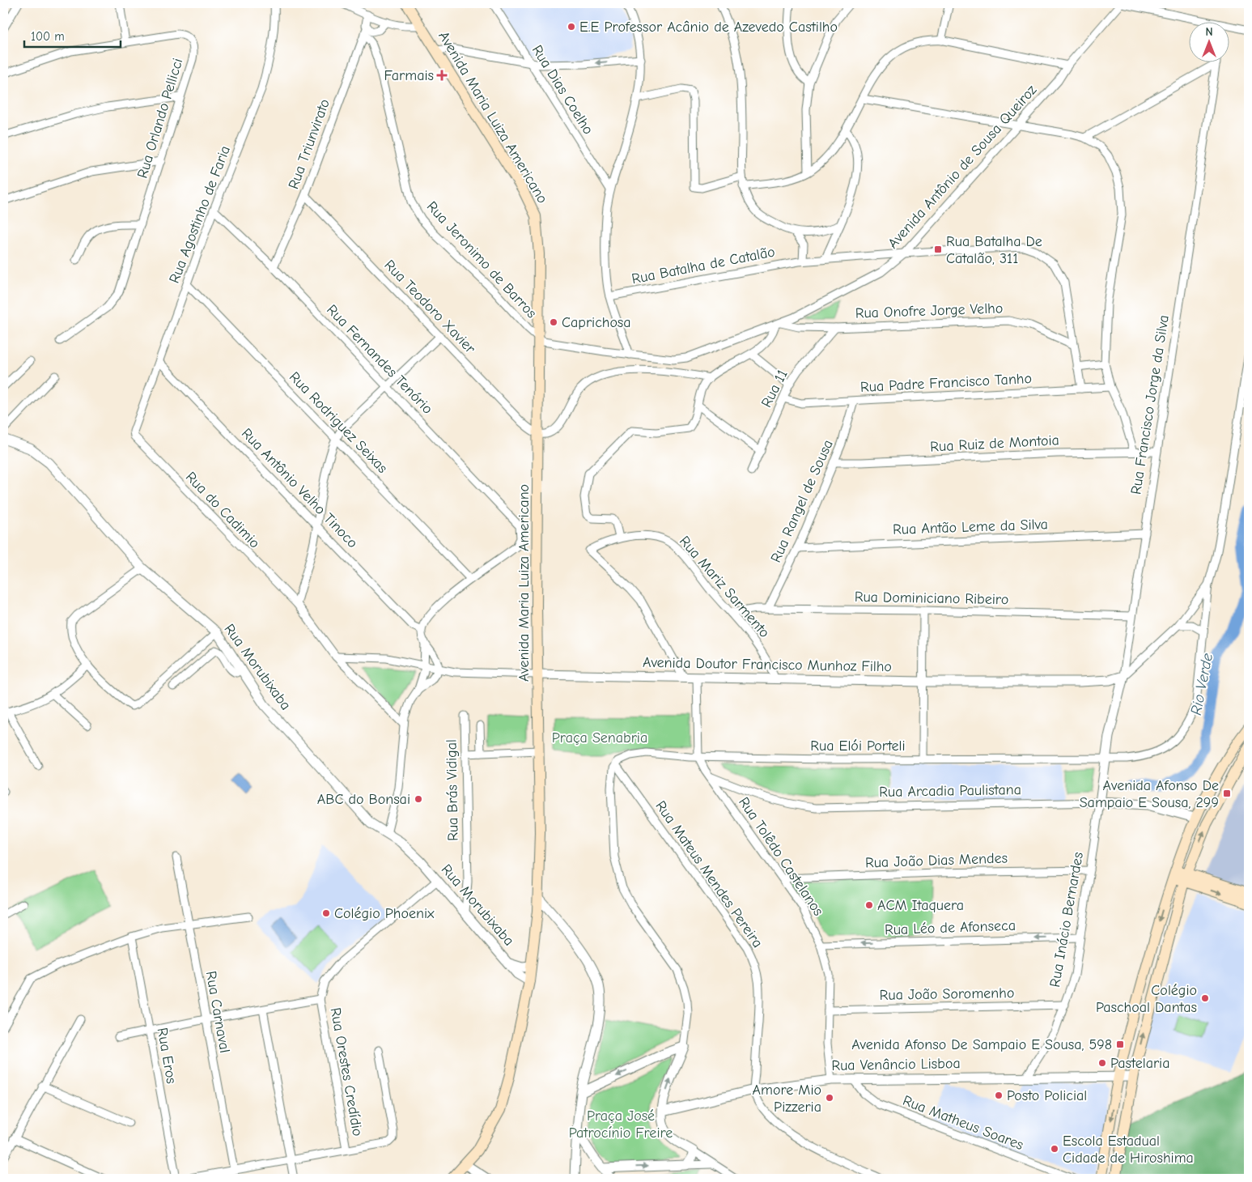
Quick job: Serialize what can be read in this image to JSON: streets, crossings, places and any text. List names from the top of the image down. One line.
{"streets":{"main road":["Avenida Maria Luiza Americano"],"street":["Rua Dias Coelho","Rua Orlando Pellicci","Rua Triunvirato","Avenida Antônio de Sousa Queiroz","Rua Agostinho de Faria","Rua Jeronimo de Barros","Rua Batalha de Catalão","Rua Teodoro Xavier","Rua Onofre Jorge Velho","Rua Fernandes Tenório","Rua Padre Francisco Tanho","Rua 11","Rua Francisco Jorge da Silva","Rua Rodriguez Seixas","Rua Ruiz de Montoia","Rua Antônio Velho Tinoco","Rua Rangel de Sousa","Rua do Cadimio","Rua Antão Leme da Silva","Rua Mariz Sarmento","Rua Dominiciano Ribeiro","Avenida Doutor Francisco Munhoz Filho","Rua Morubixaba","Rua Elói Porteli","Rua Brás Vidigal","Rua Arcadia Paulistana","Rua Tolêdo Castelanos","Rua João Dias Mendes","Rua Mateus Mendes Pereira","Rua Inácio Bernardes","Rua Léo de Afonseca","Rua João Soromenho","Rua Carnaval","Rua Eros","Rua Venâncio Lisboa","Rua Orestes Credídio","Rua Matheus Soares"]},"crossings":[["Avenida Maria Luiza Americano","Avenida Antônio de Sousa Queiroz"],["Avenida Maria Luiza Americano","Rua Jeronimo de Barros"],["Avenida Maria Luiza Americano","Rua Teodoro Xavier"],["Avenida Maria Luiza Americano","Avenida Doutor Francisco Munhoz Filho"],["Avenida Maria Luiza Americano","Rua Morubixaba"],["Rua Triunvirato","Rua Jeronimo de Barros"],["Rua Triunvirato","Rua Teodoro Xavier"],["Rua Triunvirato","Rua Fernandes Tenório"],["Avenida Antônio de Sousa Queiroz","Rua Jeronimo de Barros"],["Avenida Antônio de Sousa Queiroz","Rua Batalha de Catalão"],["Avenida Antônio de Sousa Queiroz","Rua Onofre Jorge Velho"],["Rua Agostinho de Faria","Rua Fernandes Tenório"],["Rua Agostinho de Faria","Rua Rodriguez Seixas"],["Rua Agostinho de Faria","Rua Antônio Velho Tinoco"],["Rua Agostinho de Faria","Rua do Cadimio"],["Rua Batalha de Catalão","Rua Onofre Jorge Velho"],["Rua Batalha de Catalão","Rua Padre Francisco Tanho"],["Rua Onofre Jorge Velho","Rua 11"],["Rua Fernandes Tenório","Rua Rodriguez Seixas"],["Rua Padre Francisco Tanho","Rua 11"],["Rua Padre Francisco Tanho","Rua Rangel de Sousa"],["Rua Francisco Jorge da Silva","Rua Ruiz de Montoia"],["Rua Francisco Jorge da Silva","Rua Antão Leme da Silva"],["Rua Francisco Jorge da Silva","Rua Dominiciano Ribeiro"],["Rua Francisco Jorge da Silva","Avenida Doutor Francisco Munhoz Filho"],["Rua Francisco Jorge da Silva","Rua Elói Porteli"],["Rua Francisco Jorge da Silva","Rua Inácio Bernardes"],["Rua Ruiz de Montoia","Rua Rangel de Sousa"],["Rua Rangel de Sousa","Rua Antão Leme da Silva"],["Rua Rangel de Sousa","Rua Dominiciano Ribeiro"],["Rua do Cadimio","Avenida Doutor Francisco Munhoz Filho"],["Rua Mariz Sarmento","Rua Dominiciano Ribeiro"],["Rua Mariz Sarmento","Avenida Doutor Francisco Munhoz Filho"],["Avenida Doutor Francisco Munhoz Filho","Rua Tolêdo Castelanos"],["Rua Morubixaba","Rua Brás Vidigal"],["Rua Elói Porteli","Rua Tolêdo Castelanos"],["Rua Elói Porteli","Rua Mateus Mendes Pereira"],["Rua Elói Porteli","Rua Inácio Bernardes"],["Rua Arcadia Paulistana","Rua Tolêdo Castelanos"],["Rua Arcadia Paulistana","Rua Inácio Bernardes"],["Rua Tolêdo Castelanos","Rua João Dias Mendes"],["Rua Tolêdo Castelanos","Rua Léo de Afonseca"],["Rua Tolêdo Castelanos","Rua João Soromenho"],["Rua Tolêdo Castelanos","Rua Venâncio Lisboa"],["Rua João Dias Mendes","Rua Inácio Bernardes"],["Rua Mateus Mendes Pereira","Rua Venâncio Lisboa"],["Rua Inácio Bernardes","Rua Léo de Afonseca"],["Rua Inácio Bernardes","Rua João Soromenho"],["Rua Inácio Bernardes","Rua Venâncio Lisboa"],["Rua Venâncio Lisboa","Rua Matheus Soares"]],"one_way":["Rua Léo de Afonseca"],"water":["Rio Verde"],"parks":["Praça Senabria","Praça José Patrocínio Freire"],"places":{"other":["E.E Professor Acânio de Azevedo Castilho","Caprichosa","ABC do Bonsai","ACM Itaquera","Colégio Phoenix","Colégio Paschoal Dantas","Pastelaria","Posto Policial","Amore Mio Pizzeria","Escola Estadual Cidade de Hiroshima"],"health":["Farmais"],"transit":["Rua Batalha De Catalão, 311","Avenida Afonso De Sampaio E Sousa, 299","Avenida Afonso De Sampaio E Sousa, 598"]},"scale_bar":"100 m","north":"top"}
